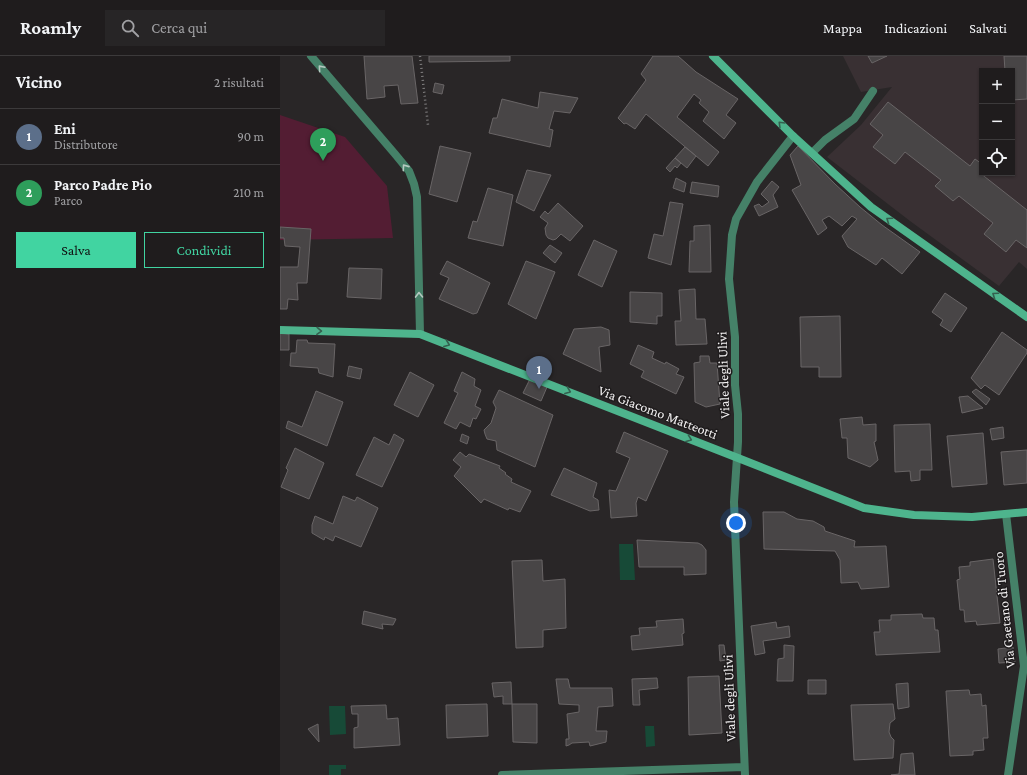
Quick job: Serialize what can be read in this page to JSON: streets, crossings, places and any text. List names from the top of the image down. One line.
{"streets":{"street":["Viale degli Ulivi","Via Giacomo Matteotti","Via Gaetano di Tuoro"]},"crossings":[["Viale degli Ulivi","Via Giacomo Matteotti"],["Via Giacomo Matteotti","Via Gaetano di Tuoro"]],"one_way":["Via Giacomo Matteotti"],"page":{"header":"Roamly","search":"Cerca qui","nav":["Mappa","Indicazioni","Salvati"],"heading":["Vicino","2 risultati"],"map_buttons":["+","−"],"list":[{"mark":"1","name":"Eni","note":"Distributore","value":"90 m"},{"mark":"2","name":"Parco Padre Pio","note":"Parco","value":"210 m"}],"pins":["2","1"],"buttons":["Salva","Condividi"]}}
